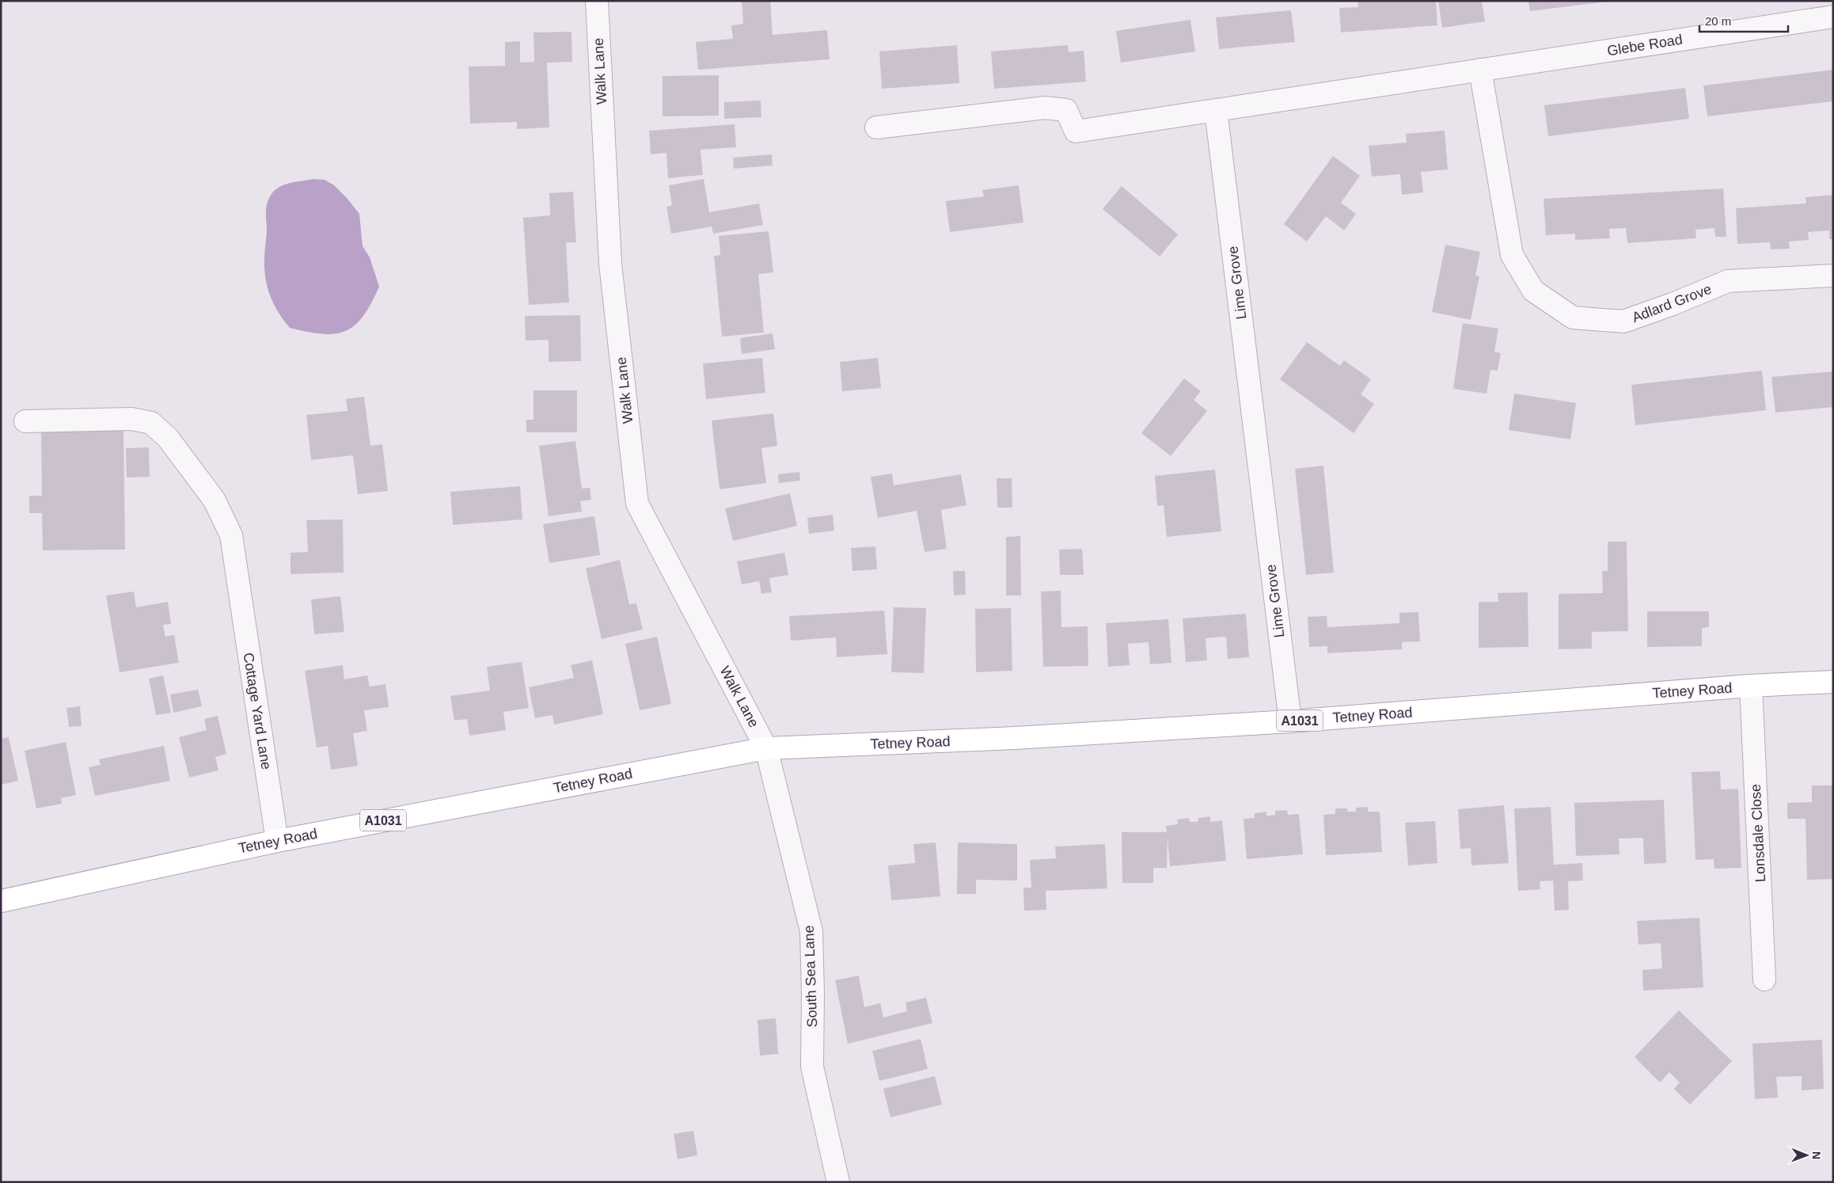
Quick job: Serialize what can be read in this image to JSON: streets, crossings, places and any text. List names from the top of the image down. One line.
{"streets":{"main road":["Tetney Road","A1031"],"street":["Glebe Road","Walk Lane","Lime Grove","Adlard Grove","Cottage Yard Lane","Lonsdale Close","South Sea Lane"]},"crossings":[["Glebe Road","Adlard Grove"],["Walk Lane","Tetney Road"],["Walk Lane","South Sea Lane"],["Lime Grove","Tetney Road"],["Tetney Road","Cottage Yard Lane"],["Tetney Road","Lonsdale Close"],["Tetney Road","South Sea Lane"]],"scale_bar":"20 m","north":"right"}
